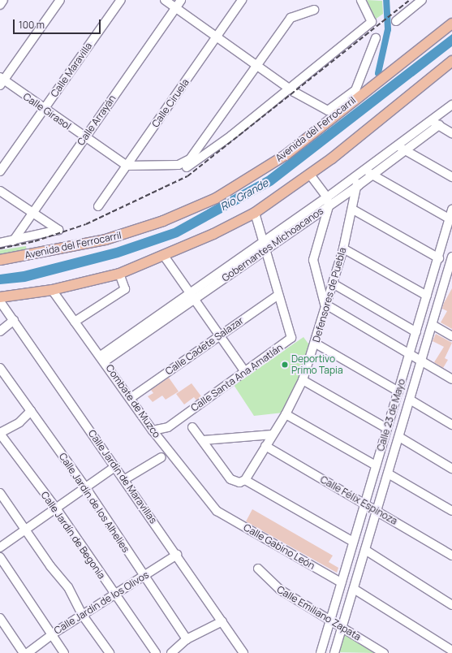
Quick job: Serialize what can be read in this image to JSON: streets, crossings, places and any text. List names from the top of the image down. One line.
{"streets":{"main road":["Avenida del Ferrocarril"],"street":["Calle Maravilla","Calle Ciruela","Calle Girasol","Calle Arrayán","Gobernantes Michoacanos","Defensores de Puebla","Calle Cadete Salazar","Calle Santa Ana Amatlán","Combate de Muzco","Calle 23 de Mayo","Calle Jardín de Maravillas","Calle Félix Espinoza","Calle Jardín de los Alhelies","Calle Jardín de Begonia","Calle Gabino León","Calle Jardín de los Olivos","Calle Emiliano Zapata"]},"crossings":[["Calle Maravilla","Calle Girasol"],["Calle Ciruela","Calle Girasol"],["Calle Girasol","Calle Arrayán"],["Calle Arrayán","Avenida del Ferrocarril"],["Gobernantes Michoacanos","Defensores de Puebla"],["Gobernantes Michoacanos","Calle Santa Ana Amatlán"],["Gobernantes Michoacanos","Combate de Muzco"],["Defensores de Puebla","Calle Félix Espinoza"],["Calle Cadete Salazar","Calle Santa Ana Amatlán"],["Calle Cadete Salazar","Combate de Muzco"],["Calle Santa Ana Amatlán","Combate de Muzco"],["Combate de Muzco","Calle Gabino León"],["Calle 23 de Mayo","Calle Félix Espinoza"],["Calle 23 de Mayo","Calle Gabino León"],["Calle 23 de Mayo","Calle Emiliano Zapata"],["Calle Jardín de Maravillas","Calle Jardín de los Olivos"],["Calle Jardín de los Alhelies","Calle Jardín de los Olivos"],["Calle Jardín de Begonia","Calle Jardín de los Olivos"]],"water":["Río Grande"],"places":["Deportivo Primo Tapia"],"scale_bar":"100 m"}
